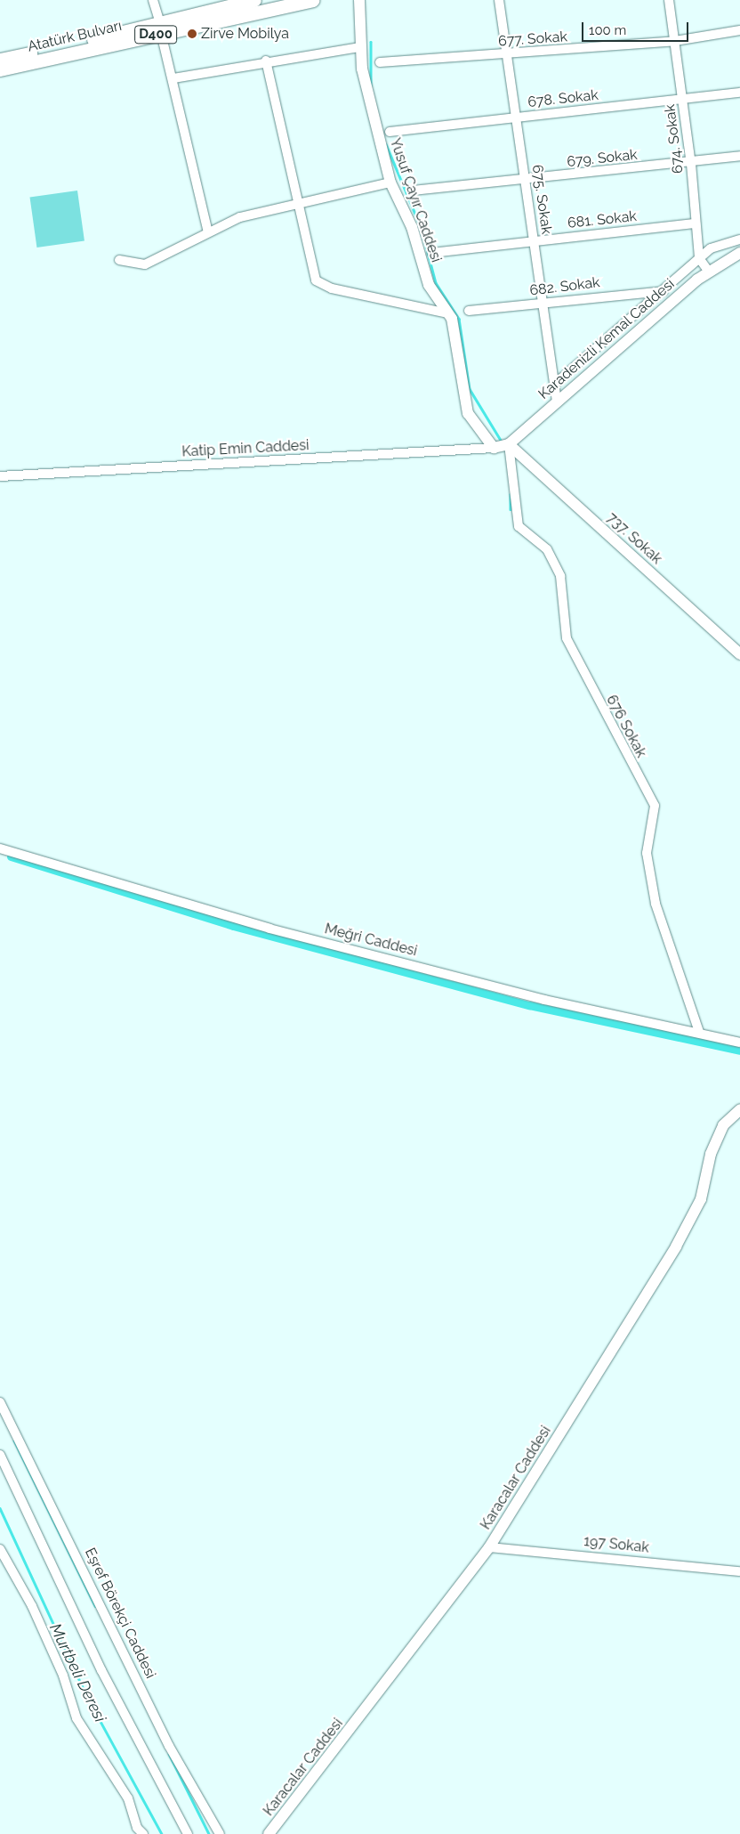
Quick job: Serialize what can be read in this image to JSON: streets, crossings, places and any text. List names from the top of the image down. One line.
{"streets":{"main road":["D400","Atatürk Bulvarı"],"street":["677. Sokak","678. Sokak","674. Sokak","679. Sokak","675. Sokak","Yusuf Çayır Caddesi","681. Sokak","682. Sokak","Karadenizli Kemal Caddesi","Katip Emin Caddesi","737. Sokak","676 Sokak","Meğri Caddesi","Karacalar Caddesi","197 Sokak","Eşref Börekçi Caddesi"]},"crossings":[["677. Sokak","674. Sokak"],["677. Sokak","675. Sokak"],["678. Sokak","674. Sokak"],["678. Sokak","675. Sokak"],["674. Sokak","679. Sokak"],["674. Sokak","681. Sokak"],["679. Sokak","675. Sokak"],["675. Sokak","681. Sokak"],["675. Sokak","682. Sokak"],["675. Sokak","Karadenizli Kemal Caddesi"],["Yusuf Çayır Caddesi","Karadenizli Kemal Caddesi"],["Yusuf Çayır Caddesi","Katip Emin Caddesi"],["Yusuf Çayır Caddesi","737. Sokak"],["Yusuf Çayır Caddesi","676 Sokak"],["Karadenizli Kemal Caddesi","Katip Emin Caddesi"],["Karadenizli Kemal Caddesi","737. Sokak"],["Karadenizli Kemal Caddesi","676 Sokak"],["Katip Emin Caddesi","737. Sokak"],["Katip Emin Caddesi","676 Sokak"],["737. Sokak","676 Sokak"],["676 Sokak","Meğri Caddesi"],["Karacalar Caddesi","197 Sokak"]],"water":["Murtbeli Deresi"],"places":["Zirve Mobilya"],"scale_bar":"100 m"}
